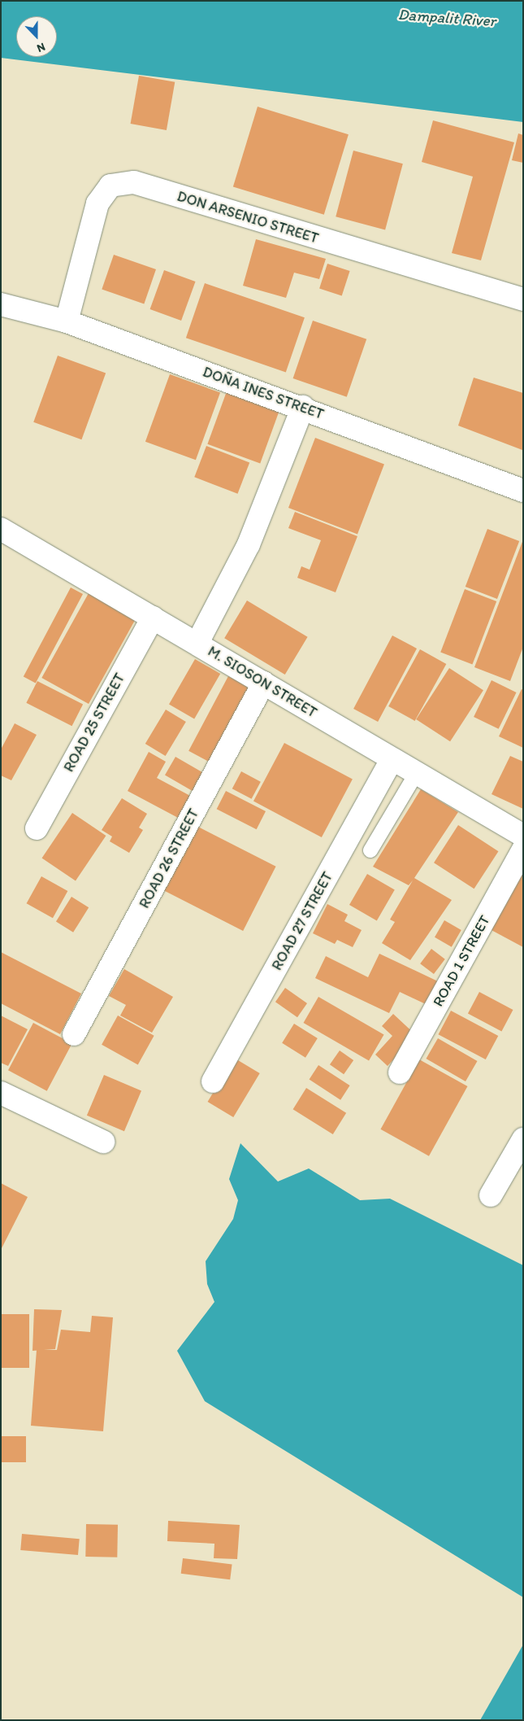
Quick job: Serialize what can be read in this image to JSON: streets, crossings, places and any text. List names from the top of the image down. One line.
{"streets":{"street":["DON ARSENIO STREET","DOÑA INES STREET","M. SIOSON STREET","ROAD 25 STREET","ROAD 26 STREET","ROAD 27 STREET","ROAD 1 STREET"]},"crossings":[["DON ARSENIO STREET","DOÑA INES STREET"],["M. SIOSON STREET","ROAD 25 STREET"],["M. SIOSON STREET","ROAD 26 STREET"],["M. SIOSON STREET","ROAD 27 STREET"]],"water":["Dampalit River"],"north":"bottom"}
